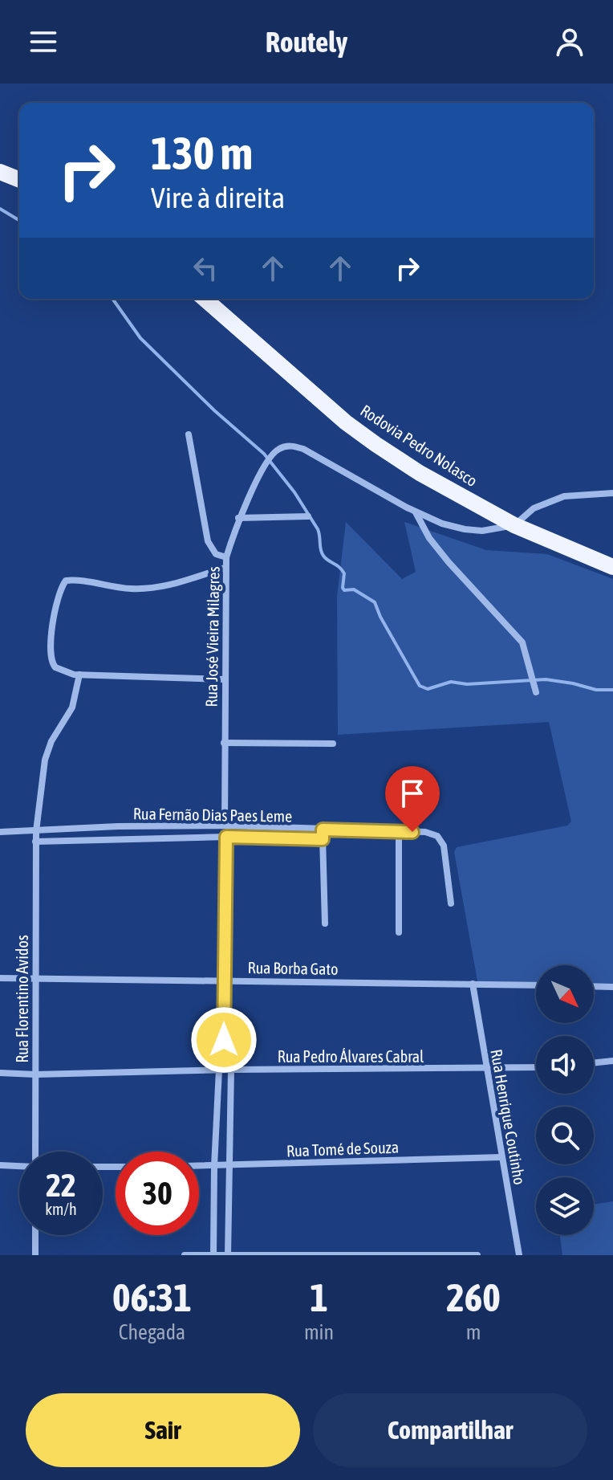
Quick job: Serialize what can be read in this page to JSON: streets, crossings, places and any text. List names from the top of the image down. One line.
{"streets":{"highway":["Rodovia Pedro Nolasco"],"street":["Rua José Vieira Milagres","Rua Fernão Dias Paes Leme","Rua Borba Gato","Rua Florentino Avidos","Rua Pedro Álvares Cabral","Rua Henrique Coutinho","Rua Tomé de Souza"]},"crossings":[["Rodovia Pedro Nolasco","Rua José Vieira Milagres"],["Rua José Vieira Milagres","Rua Fernão Dias Paes Leme"],["Rua Fernão Dias Paes Leme","Rua Florentino Avidos"],["Rua Borba Gato","Rua Florentino Avidos"],["Rua Borba Gato","Rua Henrique Coutinho"],["Rua Florentino Avidos","Rua Pedro Álvares Cabral"],["Rua Pedro Álvares Cabral","Rua Henrique Coutinho"],["Rua Henrique Coutinho","Rua Tomé de Souza"]],"north":"bottom right","page":{"header":"Routely","turn":["130 m","Vire à direita"],"speed":"22 km/h","limit":"30","eta":["06:31","Chegada","1","min","260","m"],"buttons":["Sair","Compartilhar"]}}
